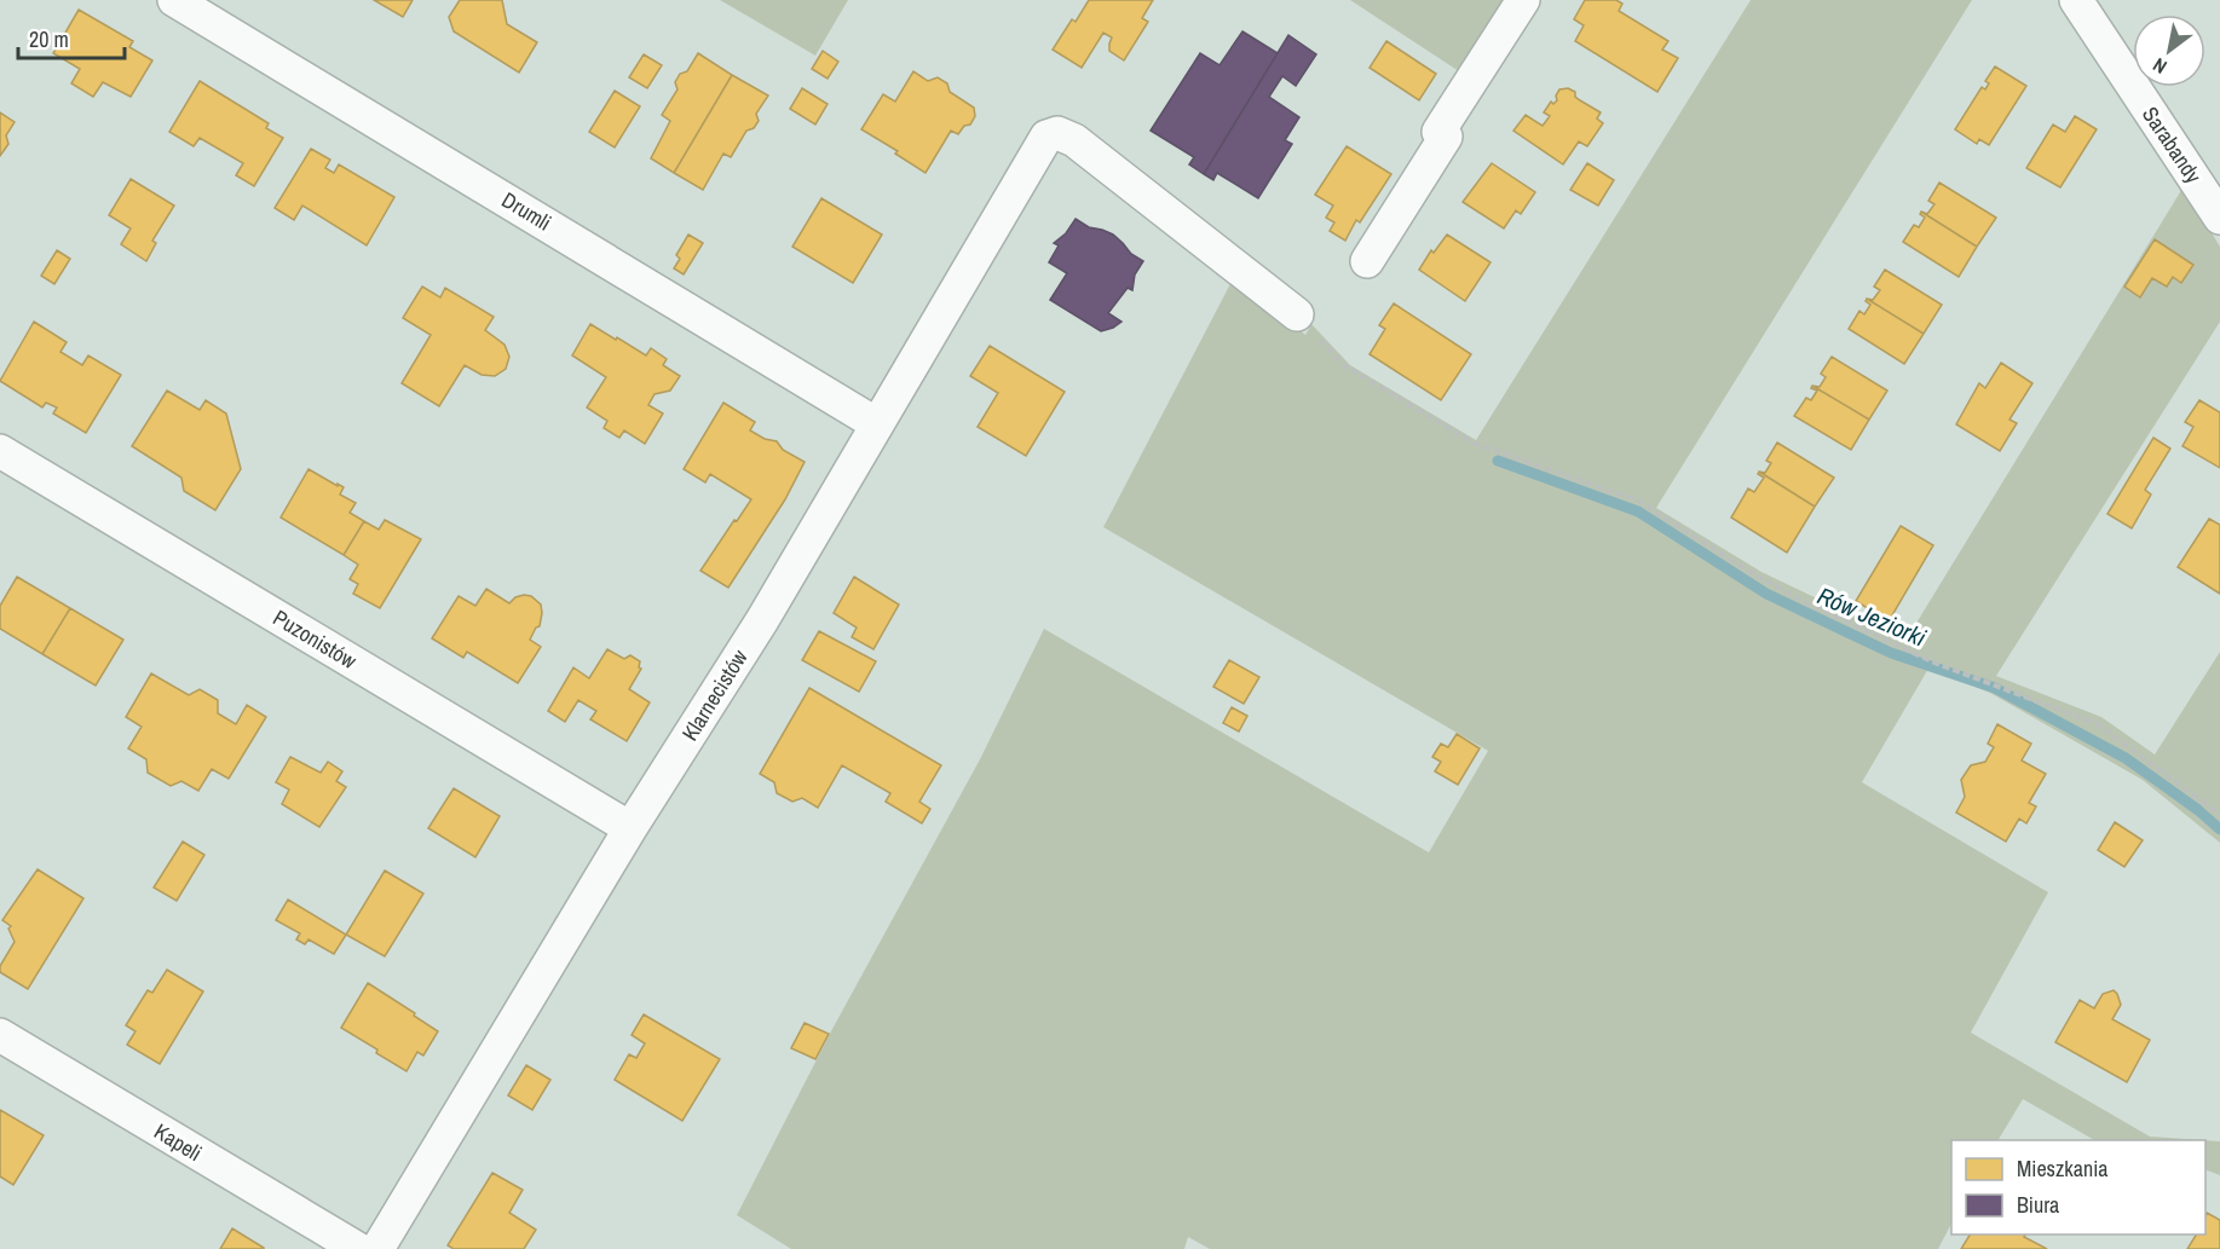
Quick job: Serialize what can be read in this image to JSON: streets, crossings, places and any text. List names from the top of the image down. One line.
{"streets":{"street":["Sarabandy","Drumli","Puzonistów","Klarnecistów","Kapeli"]},"crossings":[["Drumli","Klarnecistów"],["Puzonistów","Klarnecistów"]],"water":["Rów Jeziorki"],"legend":["Mieszkania","Biura"],"scale_bar":"20 m","north":"bottom left"}
